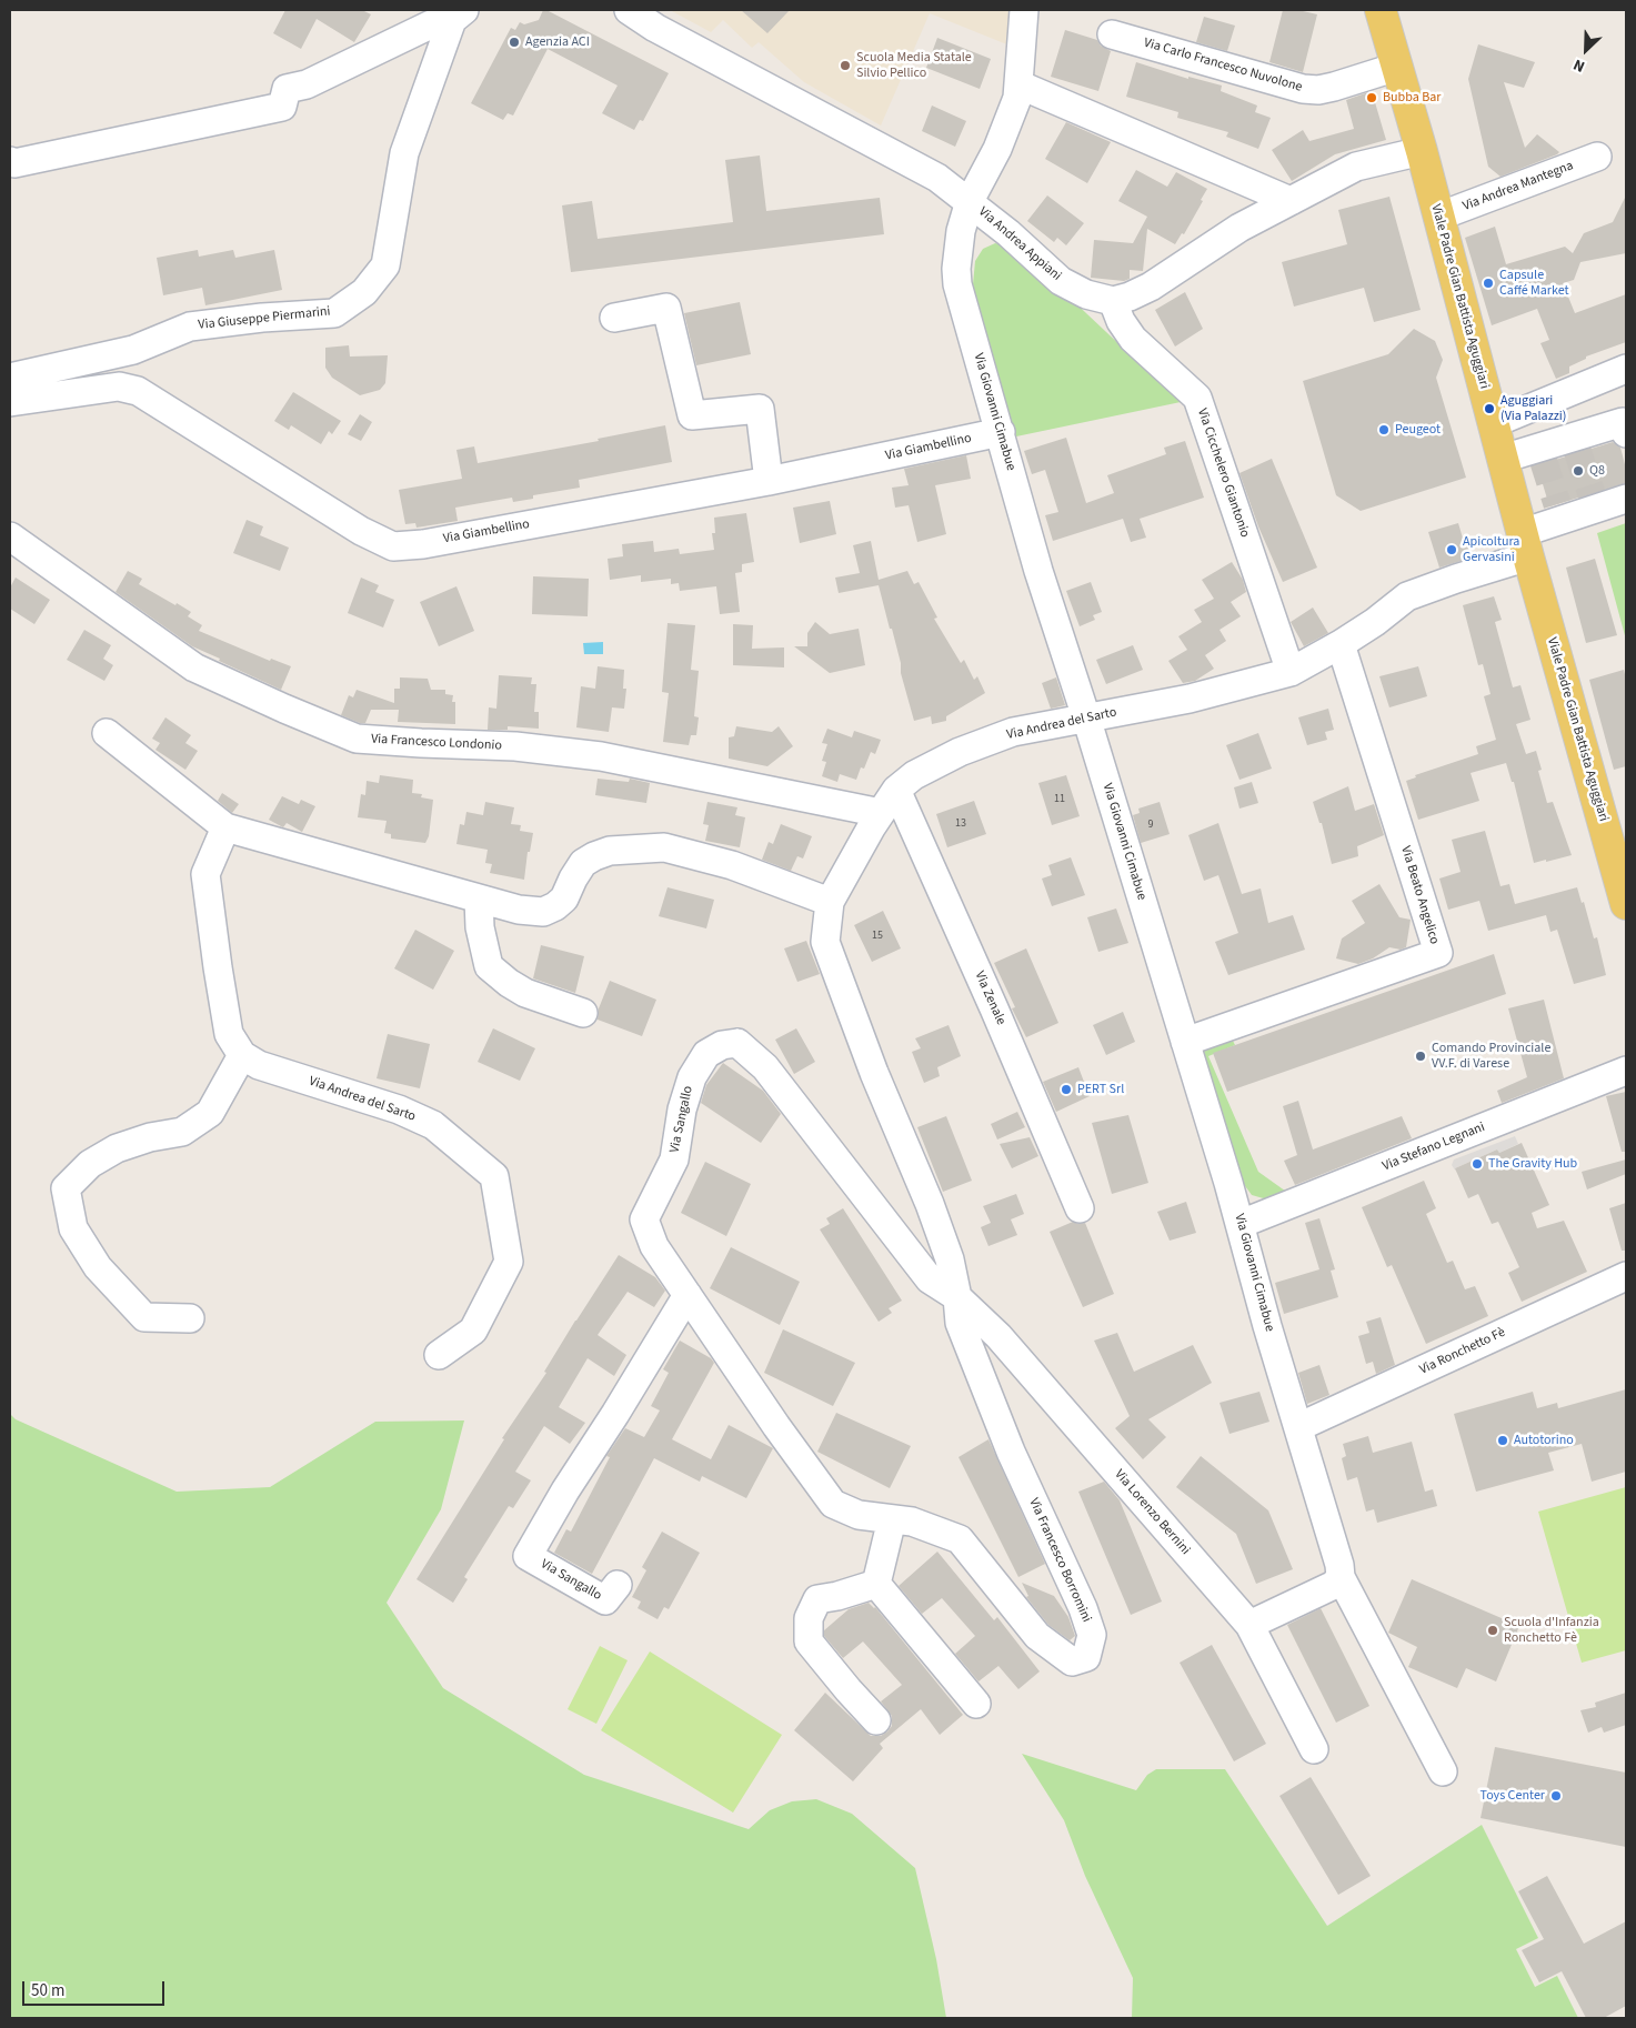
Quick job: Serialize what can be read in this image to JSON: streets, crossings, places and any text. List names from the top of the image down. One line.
{"streets":{"main road":["Viale Padre Gian Battista Aguggiari"],"street":["Via Carlo Francesco Nuvolone","Via Andrea Mantegna","Via Andrea Appiani","Via Giuseppe Piermarini","Via Giovanni Cimabue","Via Giambellino","Via Cicchelero Giantonio","Via Andrea del Sarto","Via Francesco Londonio","Via Beato Angelico","Via Zenale","Via Sangallo","Via Stefano Legnani","Via Ronchetto Fè","Via Lorenzo Bernini","Via Francesco Borromini"]},"crossings":[["Via Carlo Francesco Nuvolone","Viale Padre Gian Battista Aguggiari"],["Via Andrea Mantegna","Viale Padre Gian Battista Aguggiari"],["Via Andrea Appiani","Via Giovanni Cimabue"],["Via Andrea Appiani","Via Cicchelero Giantonio"],["Viale Padre Gian Battista Aguggiari","Via Andrea del Sarto"],["Via Giovanni Cimabue","Via Giambellino"],["Via Giovanni Cimabue","Via Andrea del Sarto"],["Via Giovanni Cimabue","Via Beato Angelico"],["Via Giovanni Cimabue","Via Stefano Legnani"],["Via Giovanni Cimabue","Via Ronchetto Fè"],["Via Cicchelero Giantonio","Via Andrea del Sarto"],["Via Andrea del Sarto","Via Francesco Londonio"],["Via Andrea del Sarto","Via Beato Angelico"],["Via Andrea del Sarto","Via Zenale"],["Via Sangallo","Via Lorenzo Bernini"],["Via Sangallo","Via Francesco Borromini"],["Via Lorenzo Bernini","Via Francesco Borromini"]],"places":["Agenzia ACI","Scuola Media Statale Silvio Pellico","Bubba Bar","Capsule Caffé Market","Aguggiari (Via Palazzi)","Peugeot","Q8","Apicoltura Gervasini","Comando Provinciale VV.F. di Varese","PERT Srl","The Gravity Hub","Autotorino","Scuola d'Infanzia Ronchetto Fè","Toys Center"],"house_numbers":["11","13","9","15"],"scale_bar":"50 m","north":"bottom left"}
